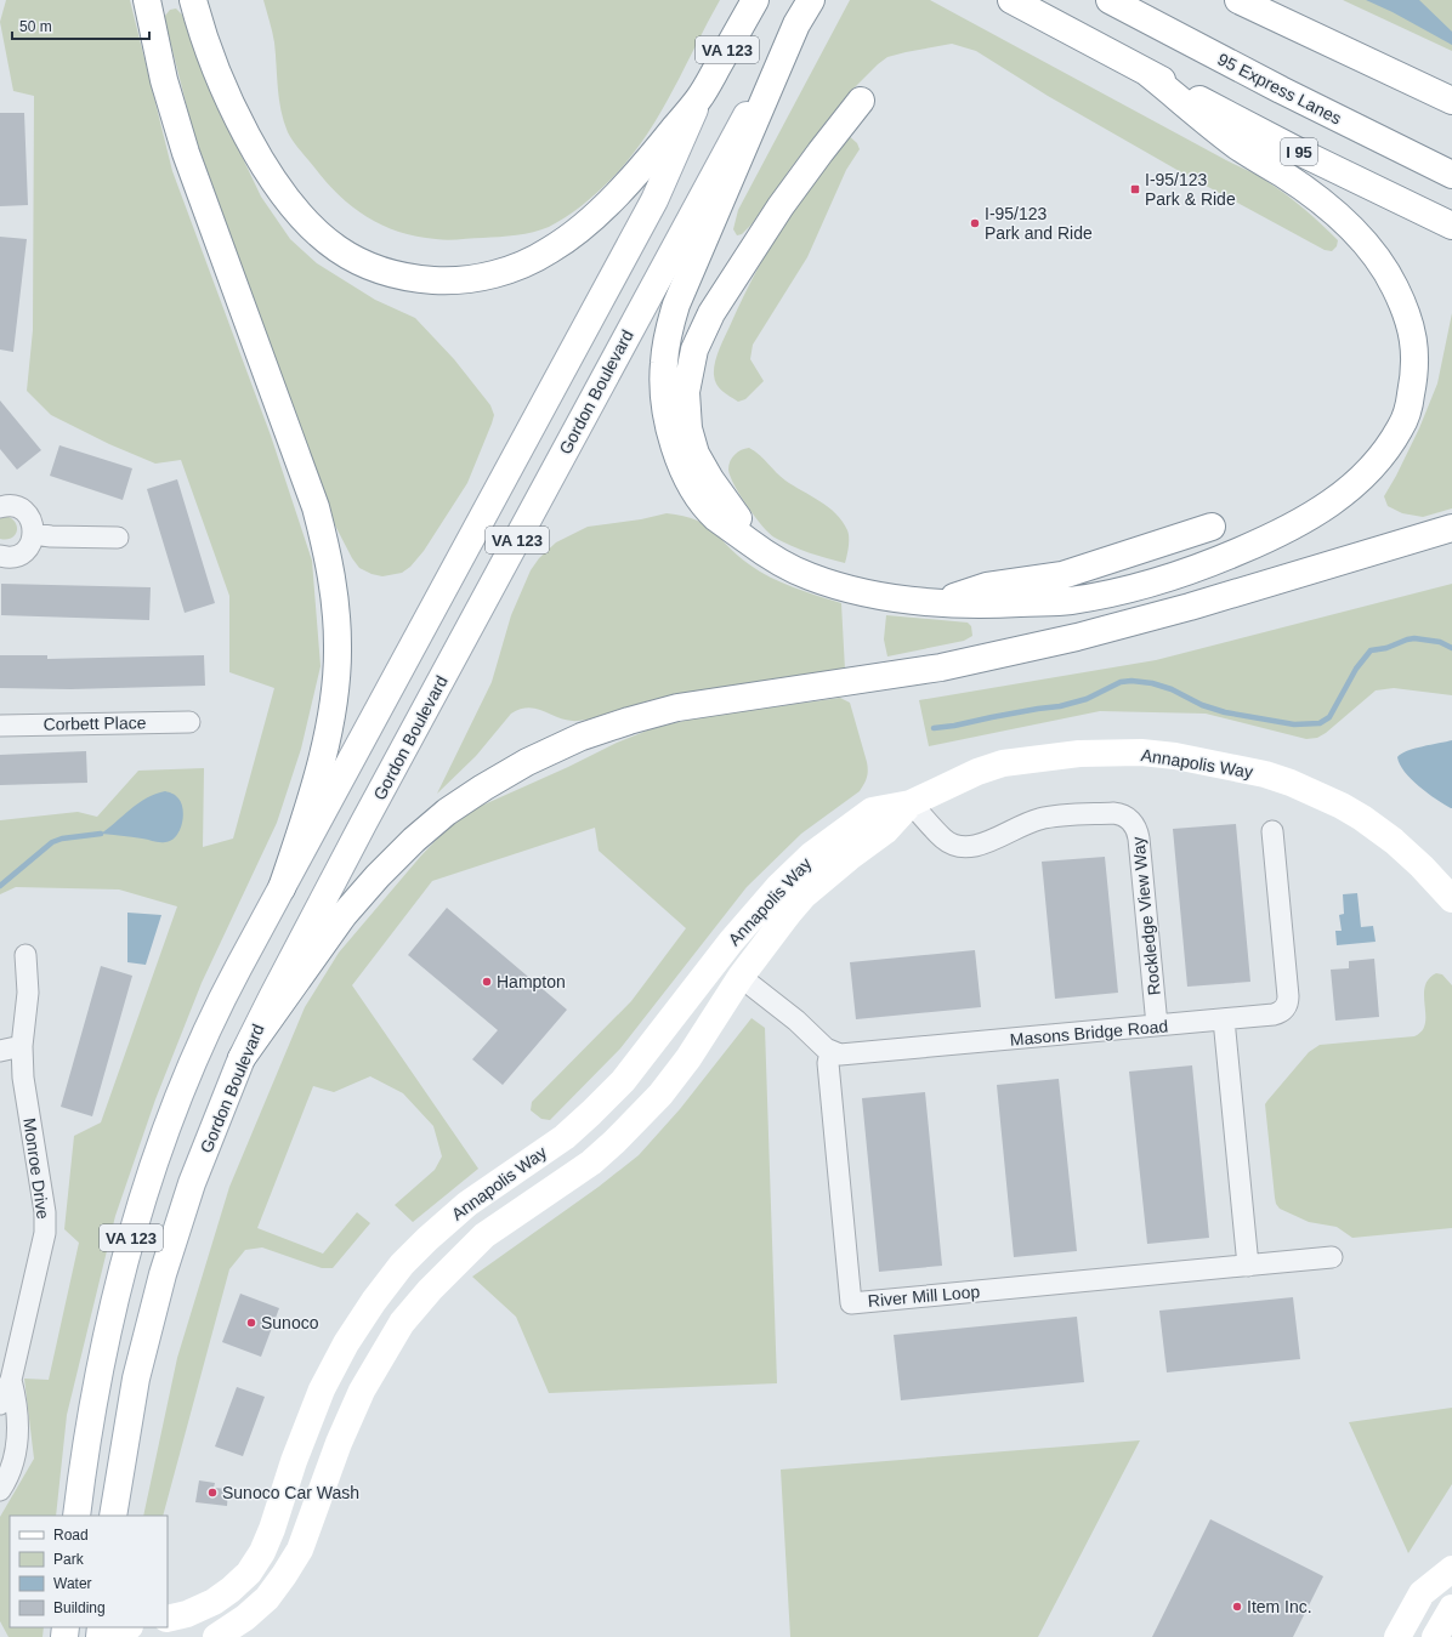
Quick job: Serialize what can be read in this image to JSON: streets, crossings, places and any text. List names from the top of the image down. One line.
{"streets":{"main road":["VA 123","95 Express Lanes","I 95","Gordon Boulevard","Annapolis Way"],"street":["Corbett Place","Rockledge View Way","Masons Bridge Road","Monroe Drive","River Mill Loop"]},"crossings":[["Annapolis Way","Rockledge View Way"],["Rockledge View Way","Masons Bridge Road"],["Masons Bridge Road","River Mill Loop"]],"places":{"transit":["I-95/123 Park & Ride"],"other":["I-95/123 Park and Ride","Hampton","Sunoco","Sunoco Car Wash","Item Inc."]},"legend":["Road","Park","Water","Building"],"scale_bar":"50 m"}
